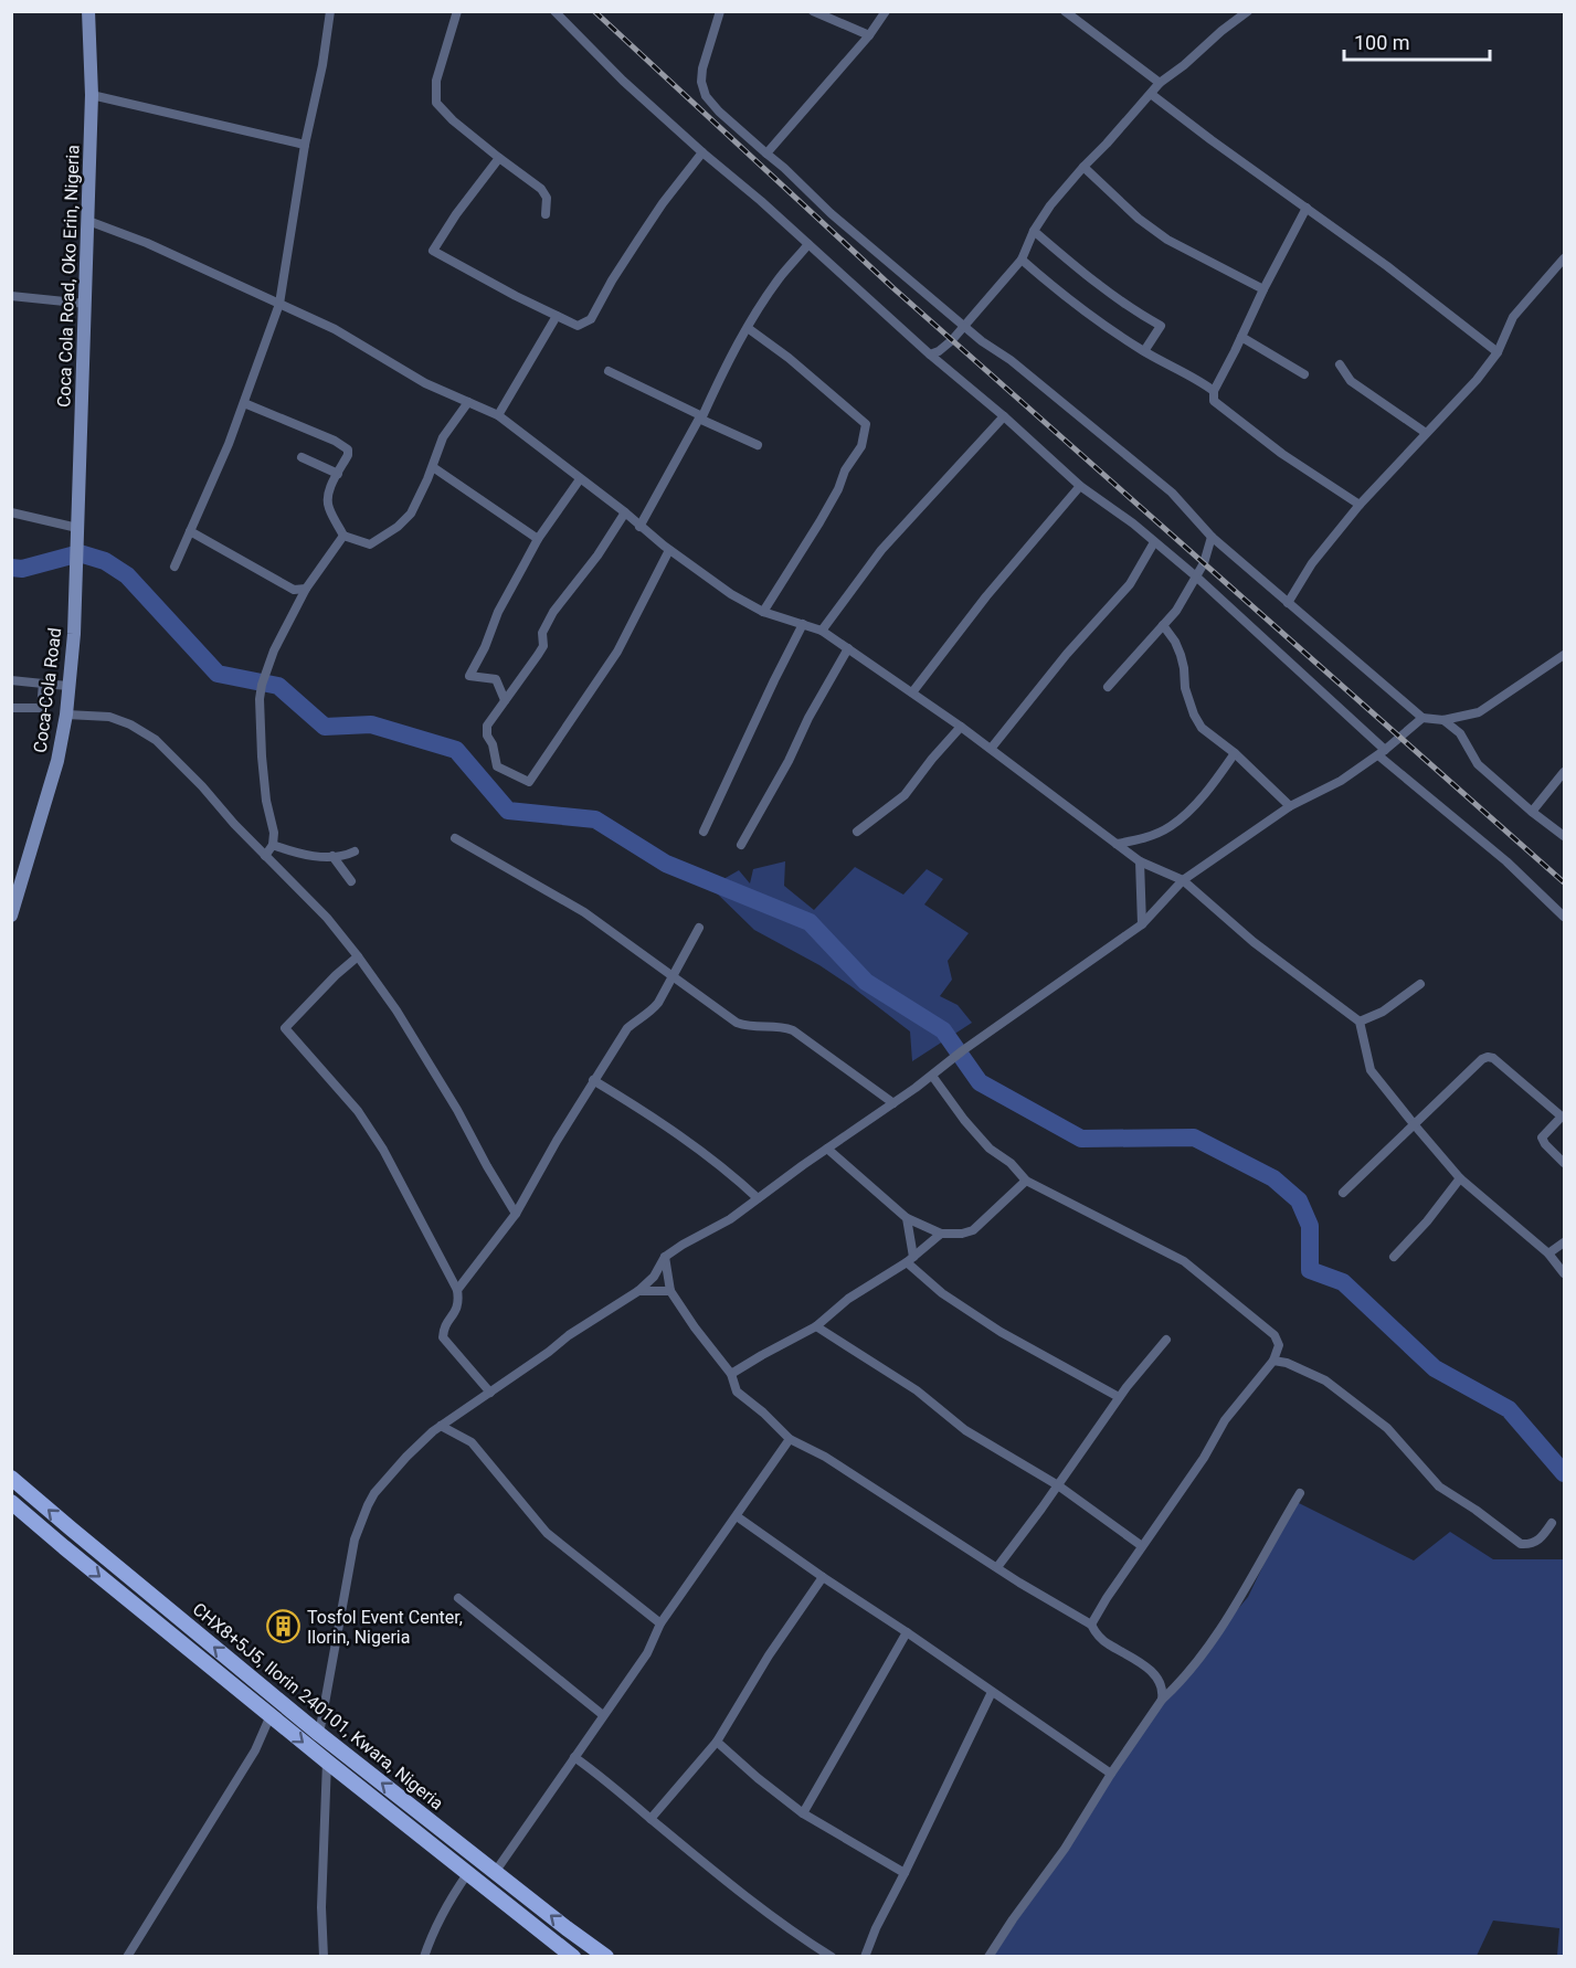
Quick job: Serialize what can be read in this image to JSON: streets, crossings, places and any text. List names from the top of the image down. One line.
{"streets":{"main road":["CHX8+5J5, Ilorin 240101, Kwara, Nigeria"],"street":["Coca Cola Road, Oko Erin, Nigeria","Coca-Cola Road"]},"crossings":[["Coca Cola Road, Oko Erin, Nigeria","Coca-Cola Road"]],"places":{"building":["Tosfol Event Center, Ilorin, Nigeria"]},"scale_bar":"100 m"}
